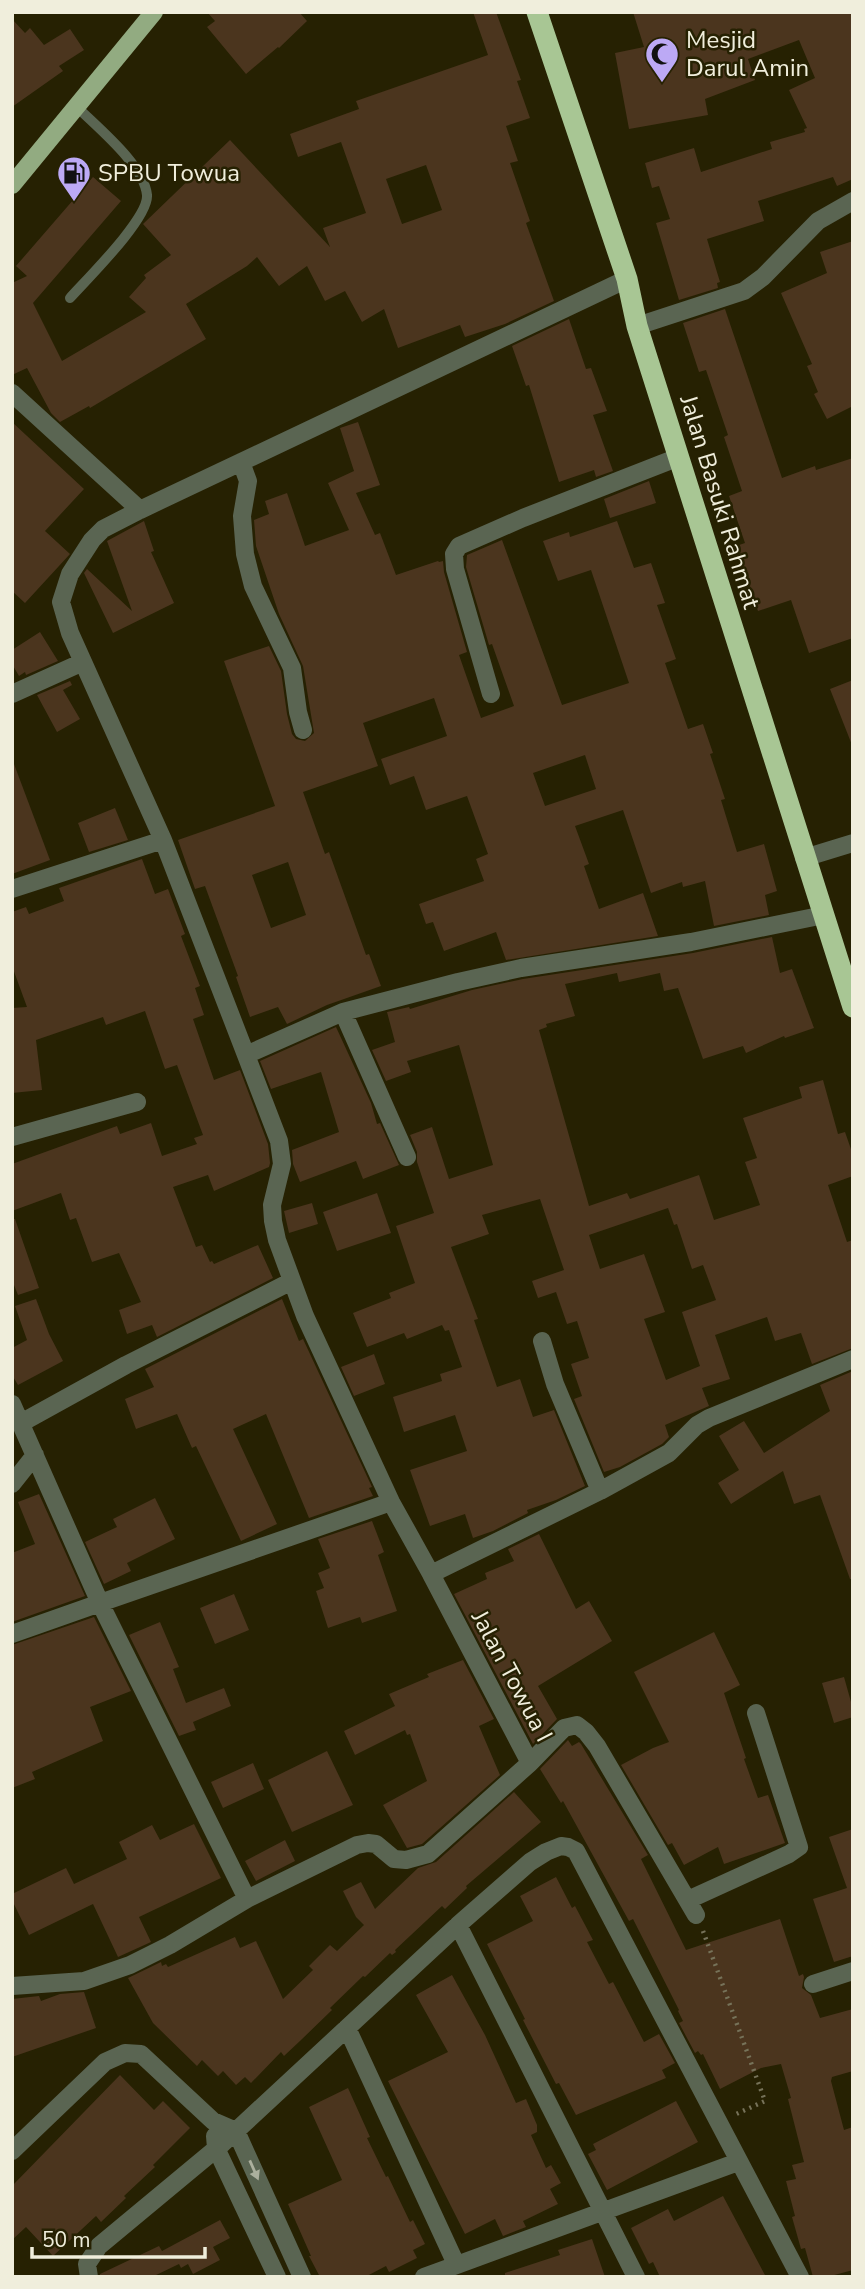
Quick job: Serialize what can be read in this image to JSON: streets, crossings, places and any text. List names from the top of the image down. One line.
{"streets":{"highway":["Jalan Basuki Rahmat"],"street":["Jalan Towua I"]},"crossings":[["Jalan Basuki Rahmat","Jalan Towua I"]],"places":{"mosque":["Mesjid Darul Amin"],"fuel station":["SPBU Towua"]},"scale_bar":"50 m"}
